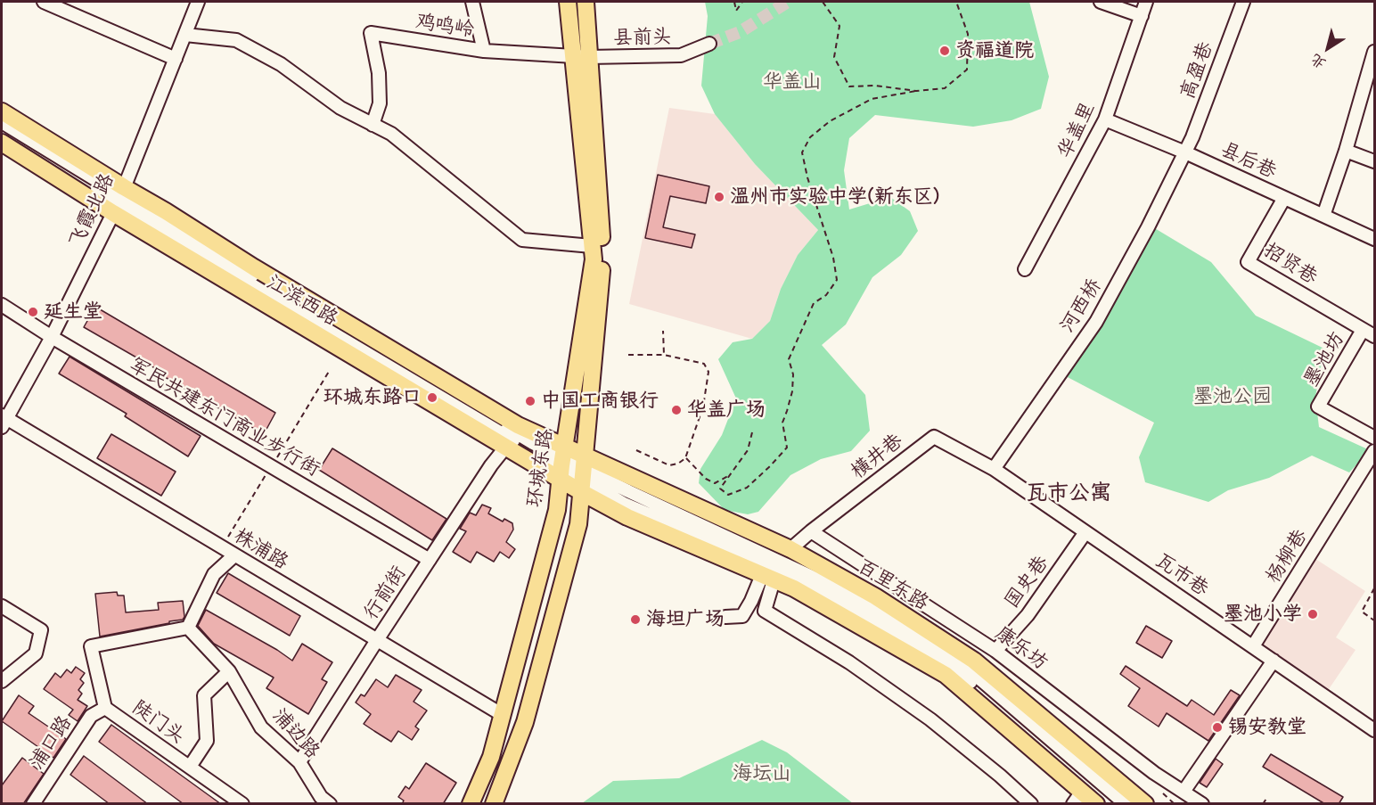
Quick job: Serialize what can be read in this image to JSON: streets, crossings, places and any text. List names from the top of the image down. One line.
{"streets":{"main road":["江滨西路","环城东路","百里东路"],"street":["鸡鸣岭","县前头","高盈巷","华盖里","县后巷","飞霞北路","招贤巷","河西桥","墨池坊","军民共建东门商业步行街","横井巷","株浦路","杨柳巷","瓦市巷","国史巷","行前街","康乐坊","陡门头","浦边路","浦口路"]},"crossings":[["鸡鸣岭","县前头"],["鸡鸣岭","环城东路"],["县前头","环城东路"],["高盈巷","县后巷"],["高盈巷","河西桥"],["华盖里","县后巷"],["县后巷","招贤巷"],["县后巷","河西桥"],["飞霞北路","江滨西路"],["飞霞北路","军民共建东门商业步行街"],["飞霞北路","株浦路"],["招贤巷","墨池坊"],["江滨西路","环城东路"],["江滨西路","百里东路"],["江滨西路","行前街"],["河西桥","横井巷"],["河西桥","瓦市巷"],["军民共建东门商业步行街","行前街"],["横井巷","瓦市巷"],["横井巷","百里东路"],["横井巷","康乐坊"],["环城东路","株浦路"],["环城东路","百里东路"],["株浦路","行前街"],["杨柳巷","瓦市巷"],["瓦市巷","国史巷"],["国史巷","康乐坊"],["行前街","浦边路"],["陡门头","浦边路"],["陡门头","浦口路"]],"districts":["瓦市公寓"],"parks":["华盖山","墨池公园","海坛山"],"places":["资福道院","温州市实验中学(新东区)","延生堂","环城东路口","中国工商银行","华盖广场","墨池小学","海坦广场","锡安教堂"],"north":"bottom left"}
